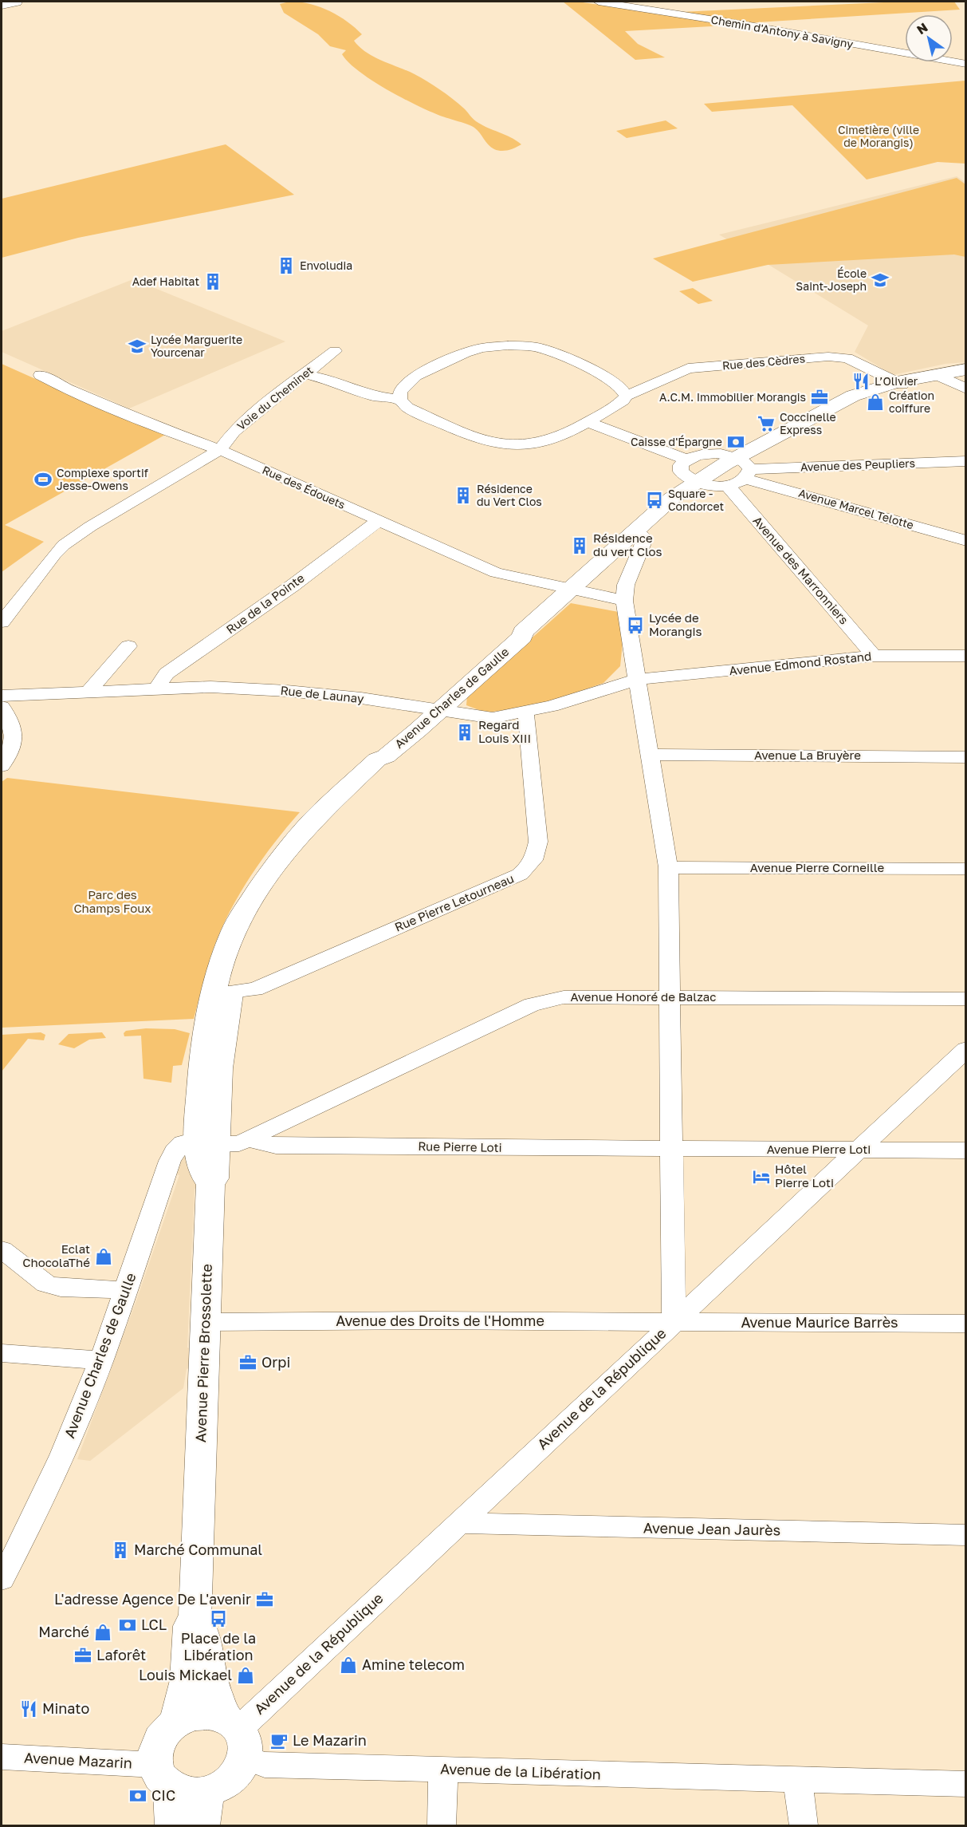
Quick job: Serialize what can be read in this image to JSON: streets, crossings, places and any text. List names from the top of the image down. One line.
{"streets":{"main road":["Avenue Charles de Gaulle","Avenue Pierre Brossolette"],"street":["Chemin d'Antony à Savigny","Rue des Cèdres","Voie du Cheminet","Avenue des Peupliers","Rue des Édouets","Avenue Marcel Telotte","Avenue des Marronniers","Rue de la Pointe","Avenue Edmond Rostand","Rue de Launay","Avenue La Bruyère","Avenue Pierre Corneille","Rue Pierre Letourneau","Avenue Honoré de Balzac","Rue Pierre Loti","Avenue Pierre Loti","Avenue des Droits de l'Homme","Avenue Maurice Barrès","Avenue de la République","Avenue Jean Jaurès","Avenue Mazarin","Avenue de la Libération"]},"crossings":[["Rue des Cèdres","Avenue Charles de Gaulle"],["Voie du Cheminet","Rue des Édouets"],["Avenue des Peupliers","Avenue Marcel Telotte"],["Avenue des Peupliers","Avenue Charles de Gaulle"],["Rue des Édouets","Rue de la Pointe"],["Rue des Édouets","Avenue Charles de Gaulle"],["Avenue Marcel Telotte","Avenue Charles de Gaulle"],["Avenue des Marronniers","Avenue Edmond Rostand"],["Rue de la Pointe","Rue de Launay"],["Avenue Edmond Rostand","Rue de Launay"],["Rue de Launay","Avenue Charles de Gaulle"],["Rue de Launay","Rue Pierre Letourneau"],["Avenue Charles de Gaulle","Rue Pierre Letourneau"],["Avenue Charles de Gaulle","Avenue Honoré de Balzac"],["Avenue Charles de Gaulle","Rue Pierre Loti"],["Avenue Charles de Gaulle","Avenue Pierre Brossolette"],["Avenue Honoré de Balzac","Rue Pierre Loti"],["Avenue Honoré de Balzac","Avenue Pierre Brossolette"],["Rue Pierre Loti","Avenue Pierre Loti"],["Rue Pierre Loti","Avenue Pierre Brossolette"],["Avenue Pierre Loti","Avenue de la République"],["Avenue des Droits de l'Homme","Avenue Maurice Barrès"],["Avenue des Droits de l'Homme","Avenue Pierre Brossolette"],["Avenue des Droits de l'Homme","Avenue de la République"],["Avenue Maurice Barrès","Avenue de la République"],["Avenue Pierre Brossolette","Avenue de la République"],["Avenue Pierre Brossolette","Avenue Mazarin"],["Avenue Pierre Brossolette","Avenue de la Libération"],["Avenue de la République","Avenue Jean Jaurès"],["Avenue de la République","Avenue Mazarin"],["Avenue de la République","Avenue de la Libération"],["Avenue Mazarin","Avenue de la Libération"]],"parks":["Cimetière (ville de Morangis)","Parc des Champs Foux"],"places":{"building":["Envoludia","Adef Habitat","Résidence du Vert Clos","Résidence du vert Clos","Regard Louis XIII","Marché Communal"],"school or university":["École Saint-Joseph","Lycée Marguerite Yourcenar"],"restaurant":["L’Olivier","Minato"],"office":["A.C.M. Immobilier Morangis","Orpi","L'adresse Agence De L'avenir","Laforêt"],"shop":["Création coiffure","Eclat ChocolaThé","Marché","Amine telecom","Louis Mickael"],"supermarket":["Coccinelle Express"],"bank":["Caisse d'Épargne","LCL","CIC"],"sports":["Complexe sportif Jesse-Owens"],"bus stop":["Square - Condorcet","Lycée de Morangis","Place de la Libération"],"hotel":["Hôtel Pierre Loti"],"cafe":["Le Mazarin"]},"north":"top left"}
